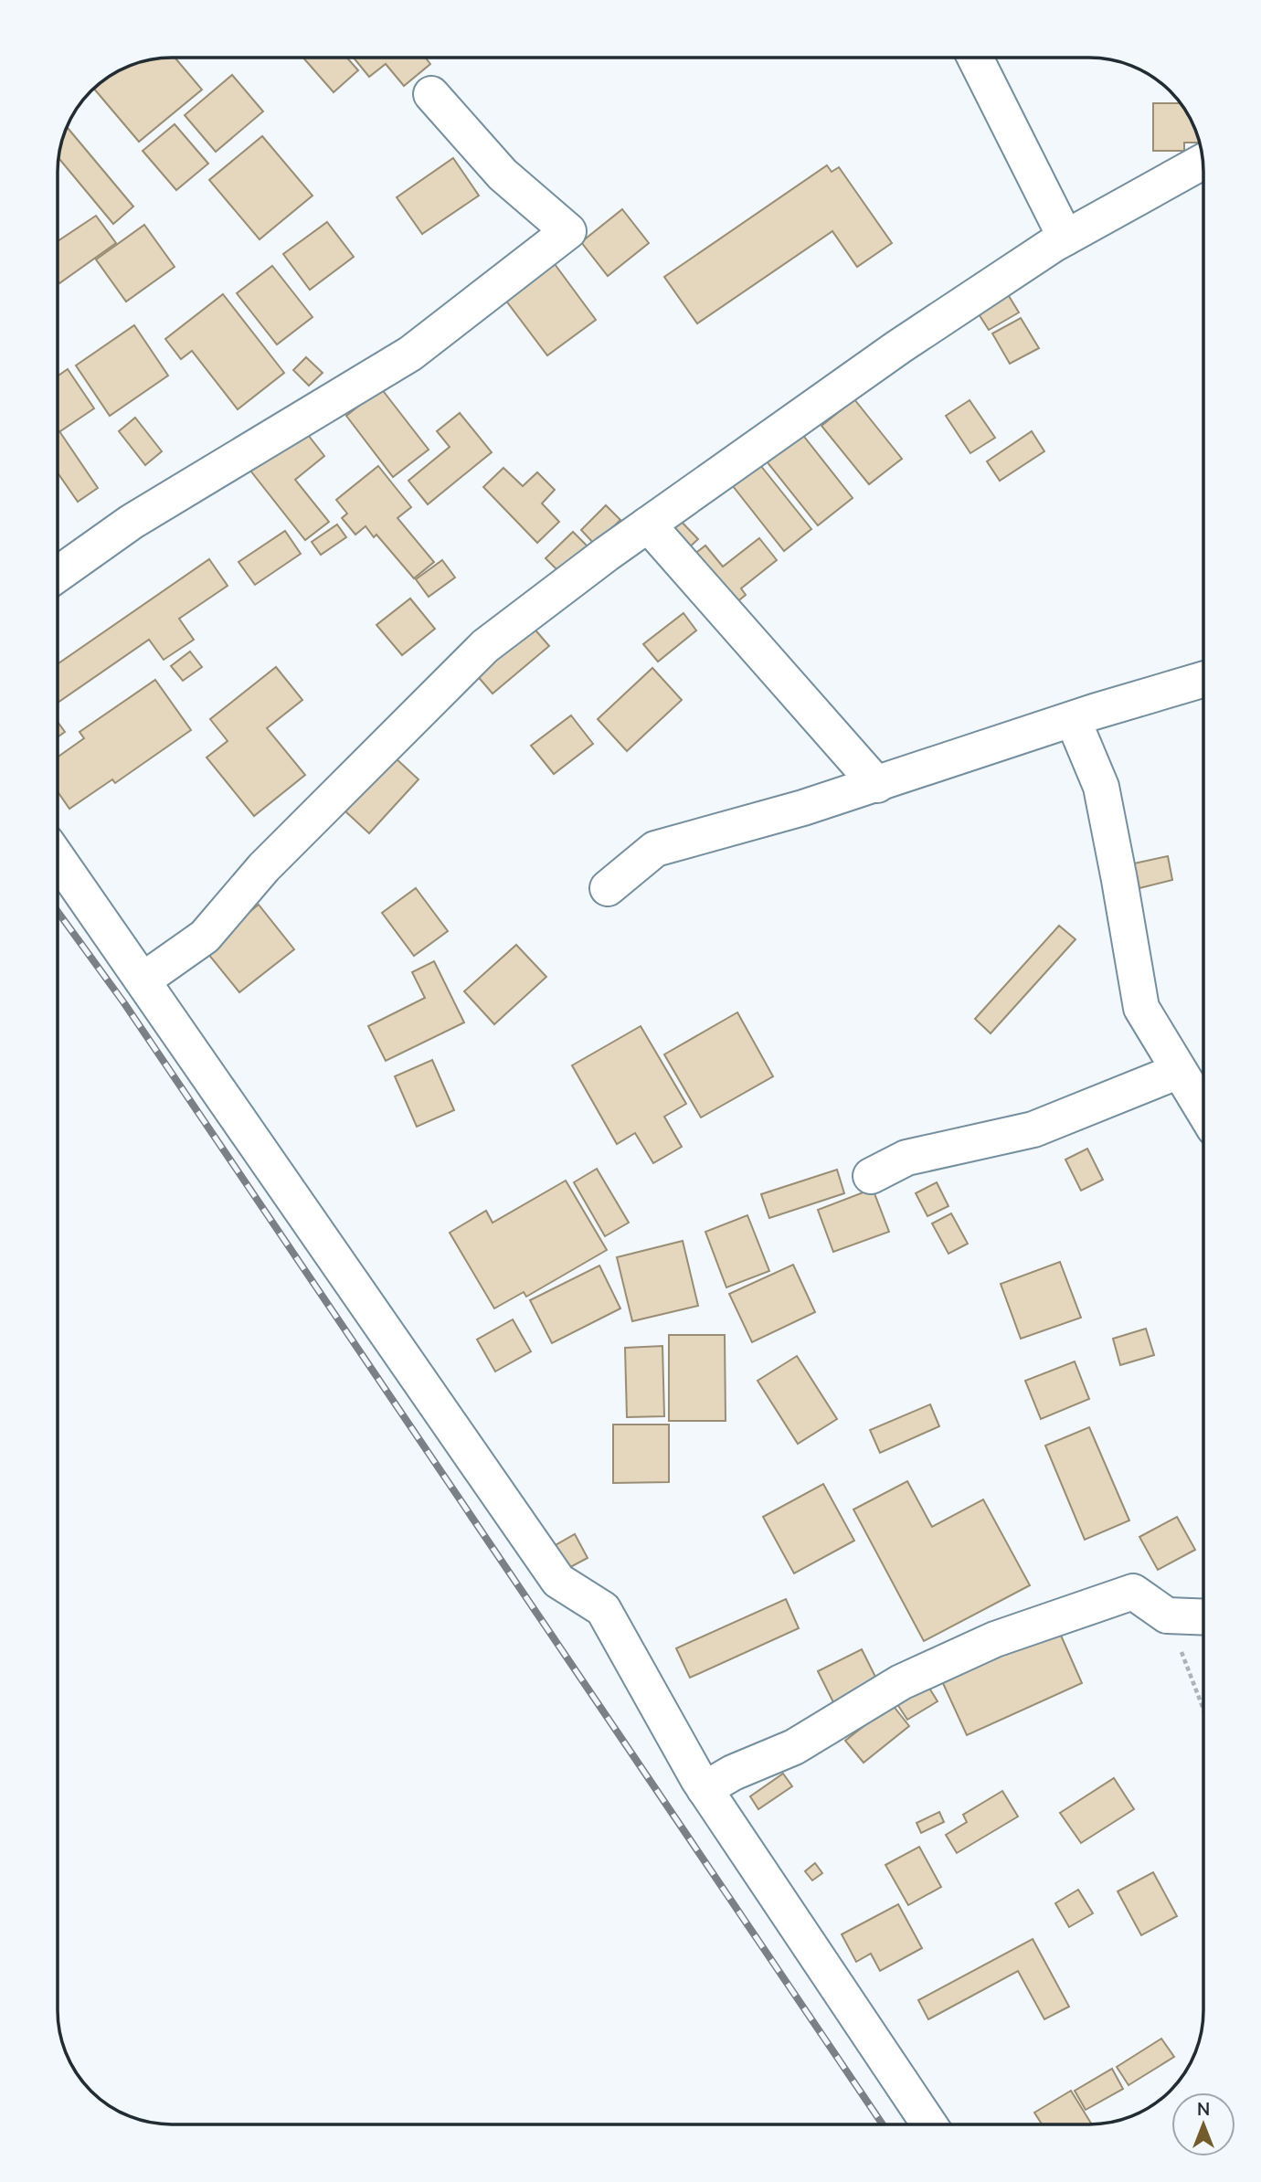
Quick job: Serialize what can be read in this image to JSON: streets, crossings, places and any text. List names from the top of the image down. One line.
{"north":"top"}
